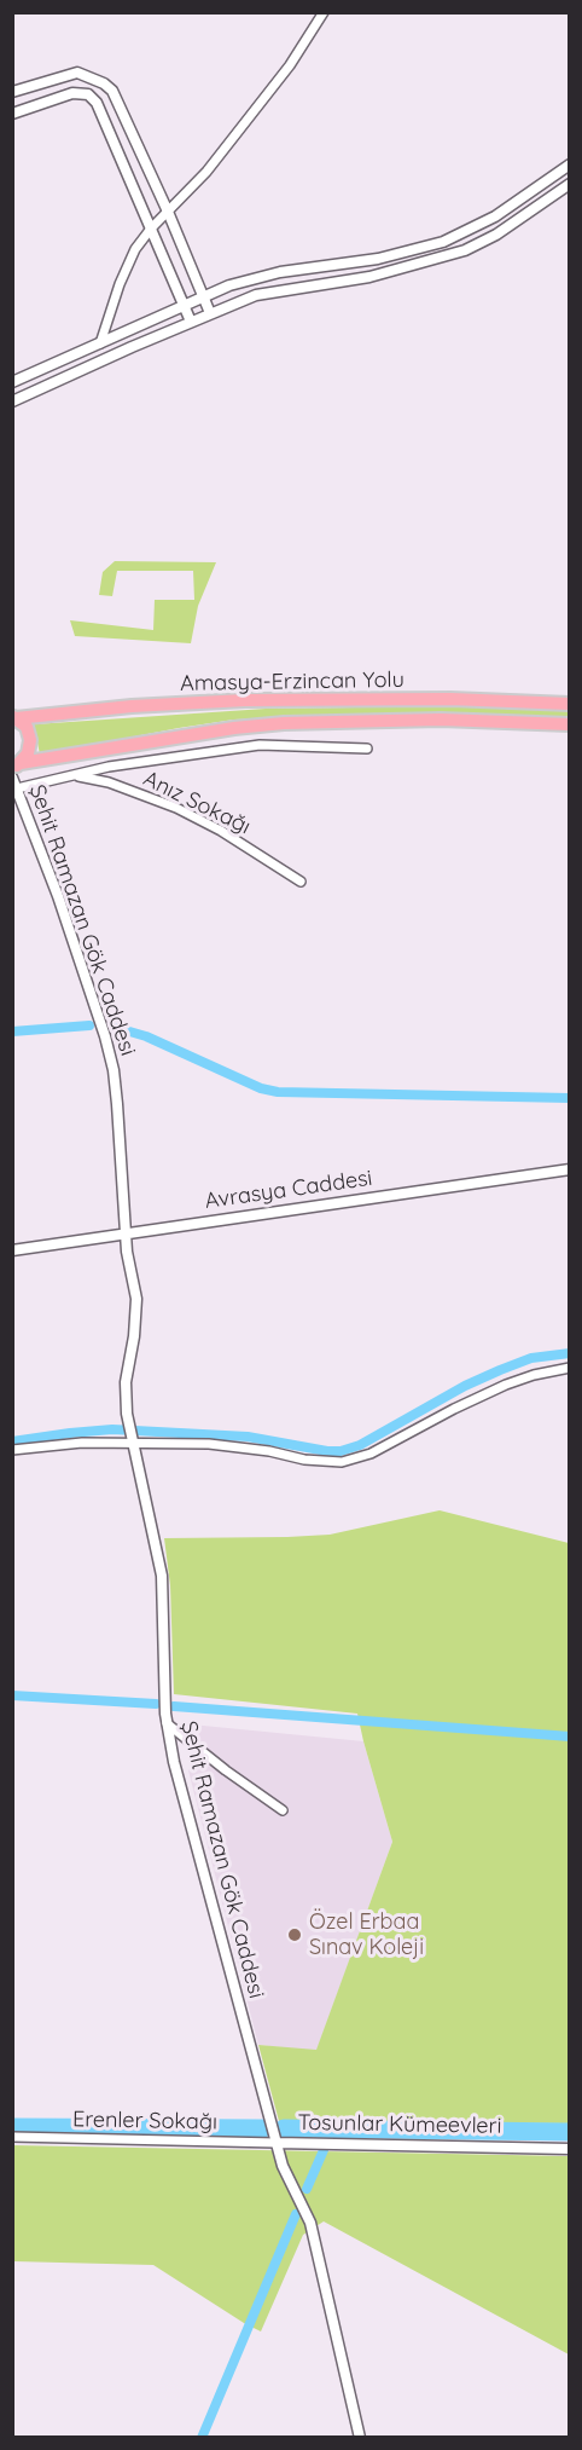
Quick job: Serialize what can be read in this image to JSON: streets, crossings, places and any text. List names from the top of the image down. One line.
{"streets":{"highway":["Amasya-Erzincan Yolu"],"street":["Anız Sokağı","Şehit Ramazan Gök Caddesi","Avrasya Caddesi","Erenler Sokağı","Tosunlar Kümeevleri"]},"crossings":[["Şehit Ramazan Gök Caddesi","Avrasya Caddesi"],["Şehit Ramazan Gök Caddesi","Erenler Sokağı"],["Şehit Ramazan Gök Caddesi","Tosunlar Kümeevleri"],["Erenler Sokağı","Tosunlar Kümeevleri"]],"places":["Özel Erbaa Sınav Koleji"]}
